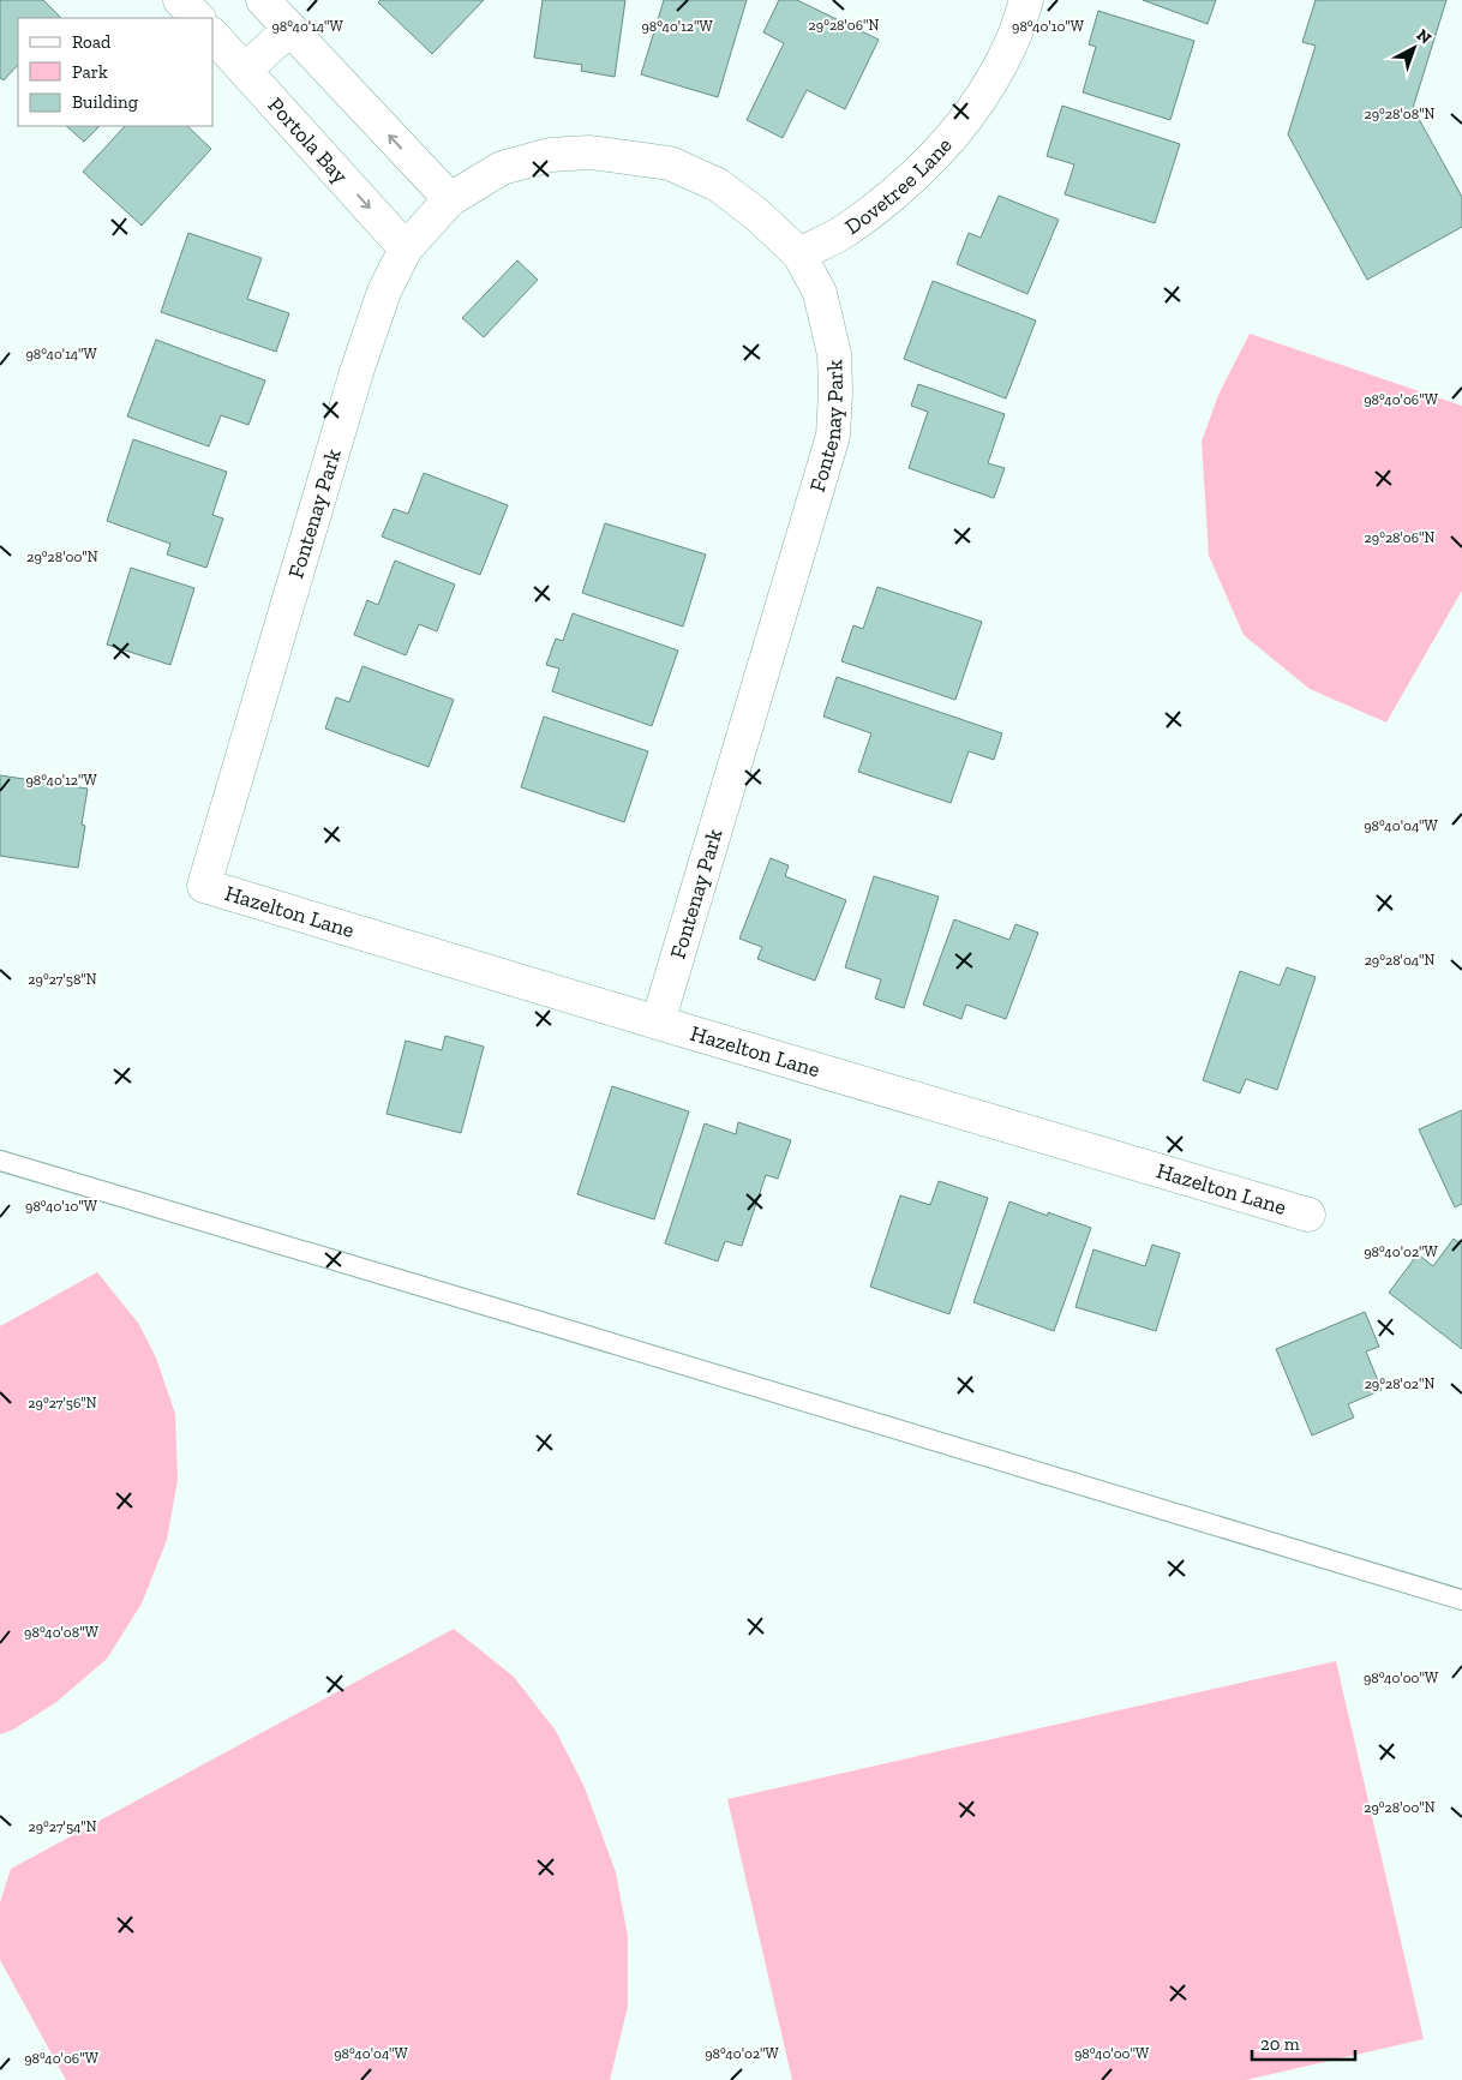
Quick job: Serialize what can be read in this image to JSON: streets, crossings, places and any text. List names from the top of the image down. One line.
{"streets":{"street":["Portola Bay","Dovetree Lane","Fontenay Park","Hazelton Lane"]},"crossings":[["Portola Bay","Fontenay Park"],["Dovetree Lane","Fontenay Park"],["Fontenay Park","Hazelton Lane"]],"legend":["Road","Park","Building"],"scale_bar":"20 m","north":"top right","coordinates":["29°28'06\"N","98°40'12\"W","98°40'10\"W","98°40'14\"W","29°28'08\"N","98°40'06\"W","29°28'00\"N","98°40'04\"W","29°28'04\"N","29°27'58\"N","98°40'02\"W","29°28'02\"N","29°27'56\"N","98°40'08\"W","98°40'00\"W","29°27'54\"N"]}
